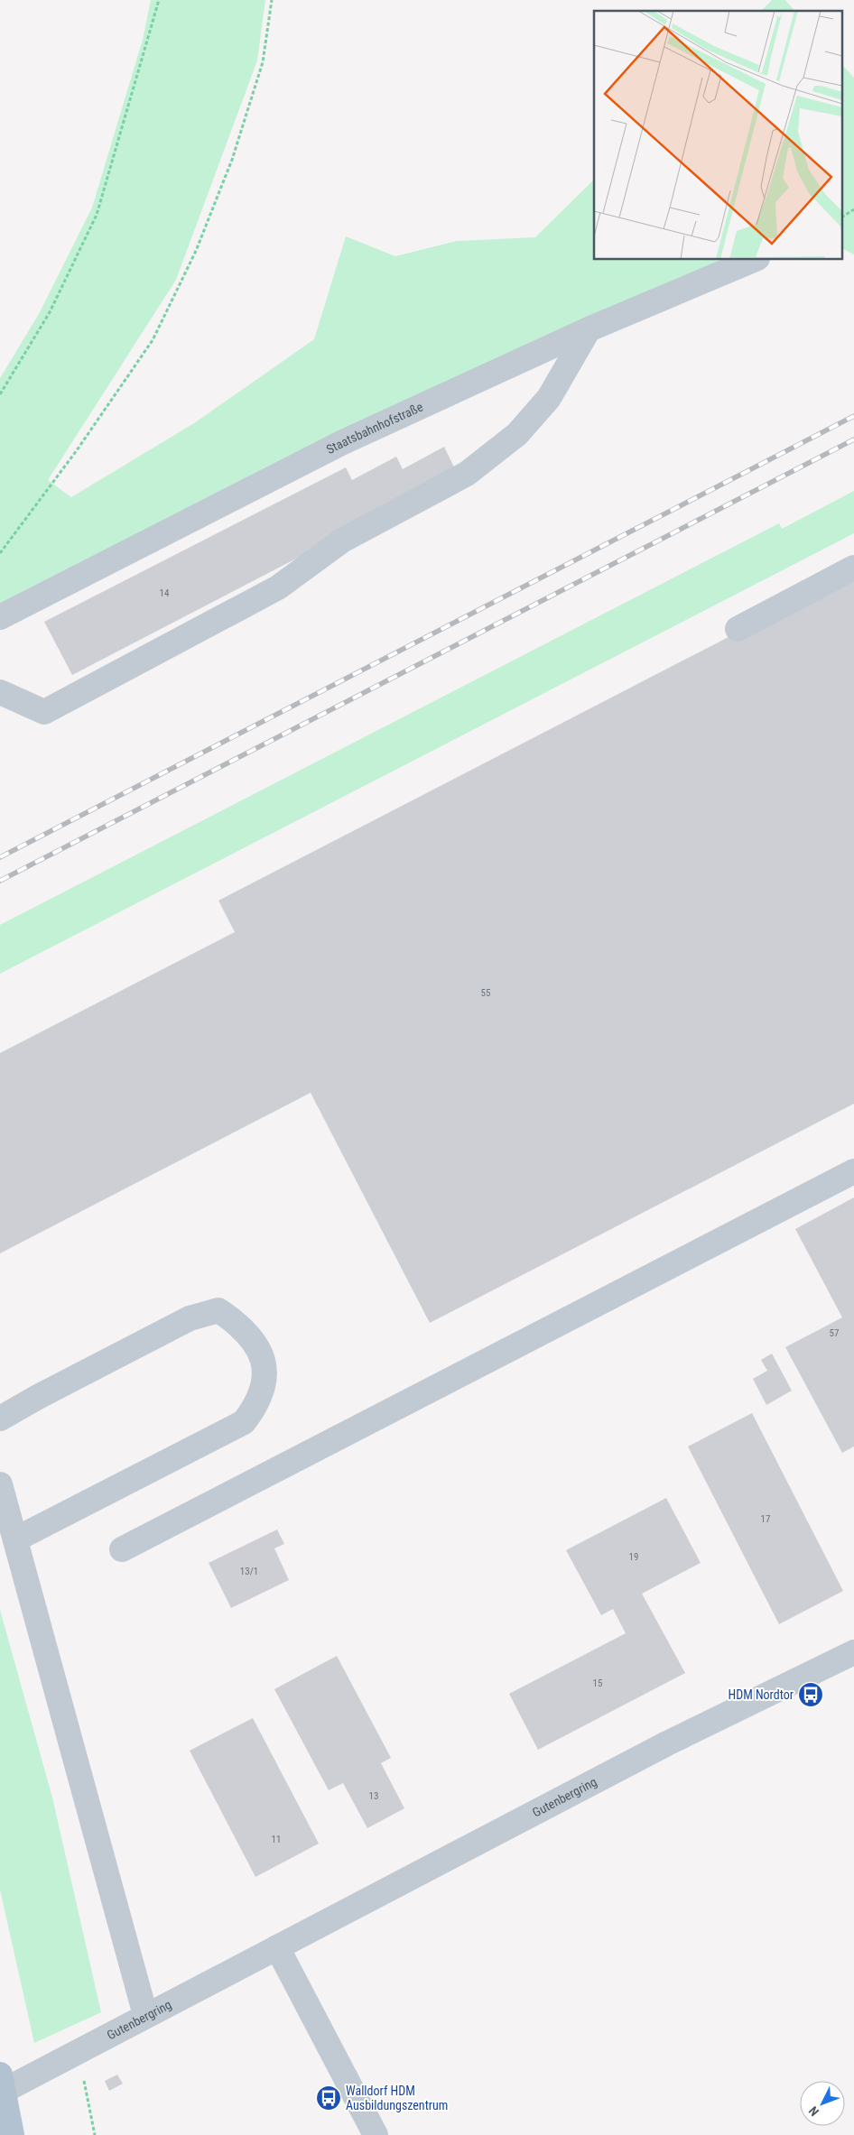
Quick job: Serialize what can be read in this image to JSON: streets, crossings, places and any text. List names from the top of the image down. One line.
{"streets":{"street":["Staatsbahnhofstraße","Gutenbergring"]},"places":{"bus stop":["HDM Nordtor","Walldorf HDM Ausbildungszentrum"]},"house_numbers":["14","55","57","17","19","13/1","15","13","11"],"north":"bottom left"}
